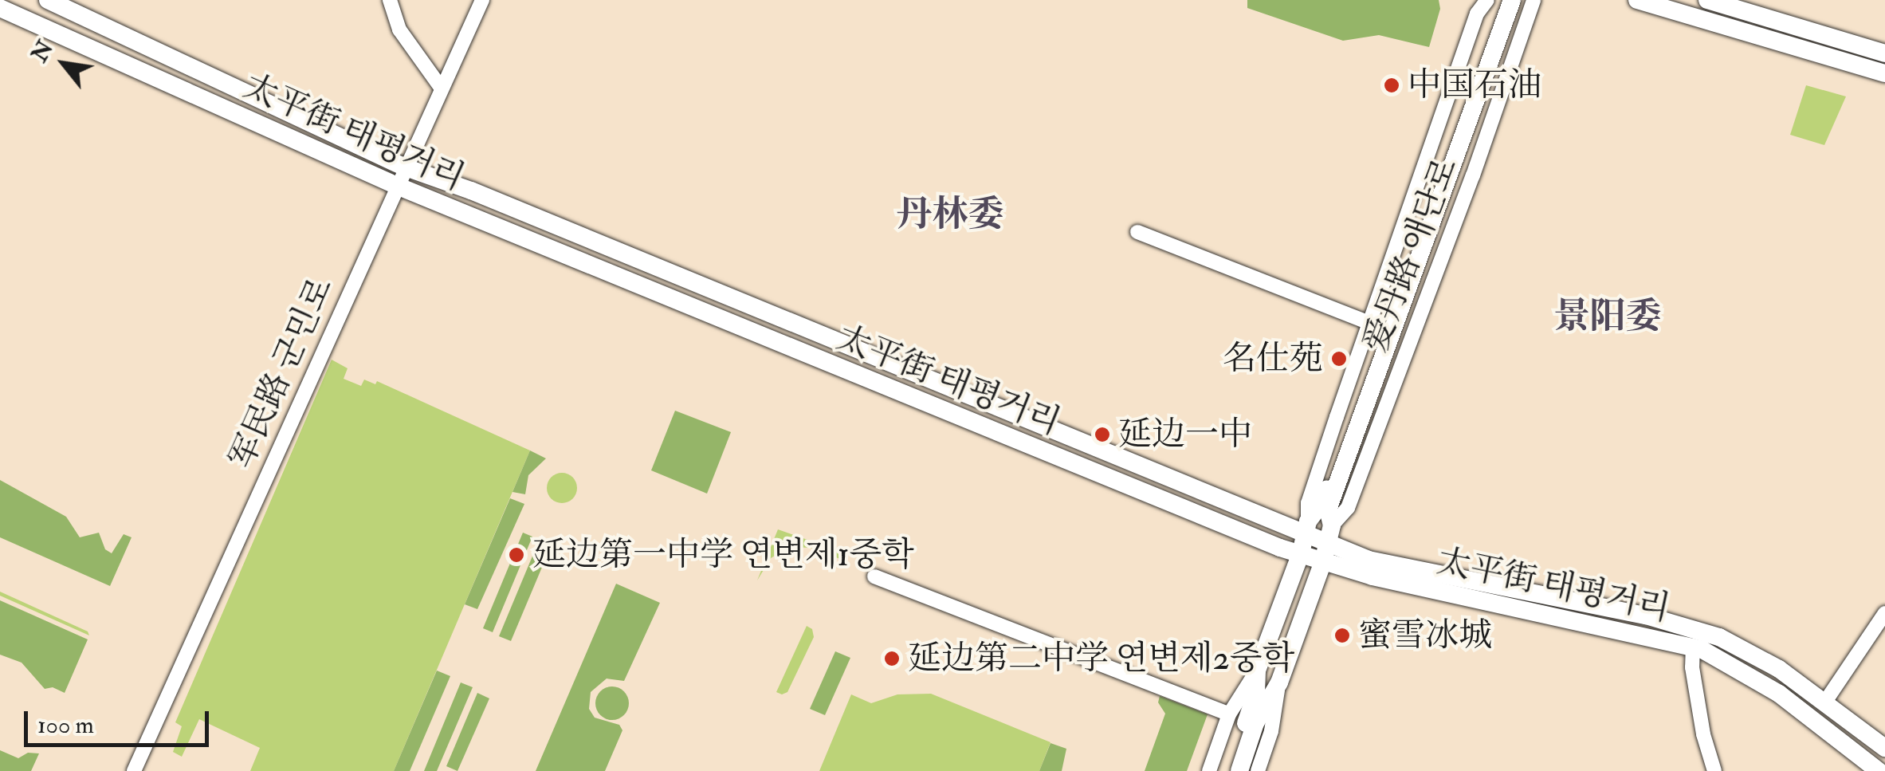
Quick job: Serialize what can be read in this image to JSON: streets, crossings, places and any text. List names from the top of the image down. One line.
{"streets":{"main road":["太平街 태평거리","爱丹路 애단로"],"street":["军民路 군민로"]},"crossings":[["太平街 태평거리","爱丹路 애단로"],["太平街 태평거리","军民路 군민로"]],"districts":["丹林委","景阳委"],"places":["中国石油","名仕苑","延边一中","延边第一中学 연변제1중학","蜜雪冰城","延边第二中学 연변제2중학"],"scale_bar":"100 m","north":"top left"}
